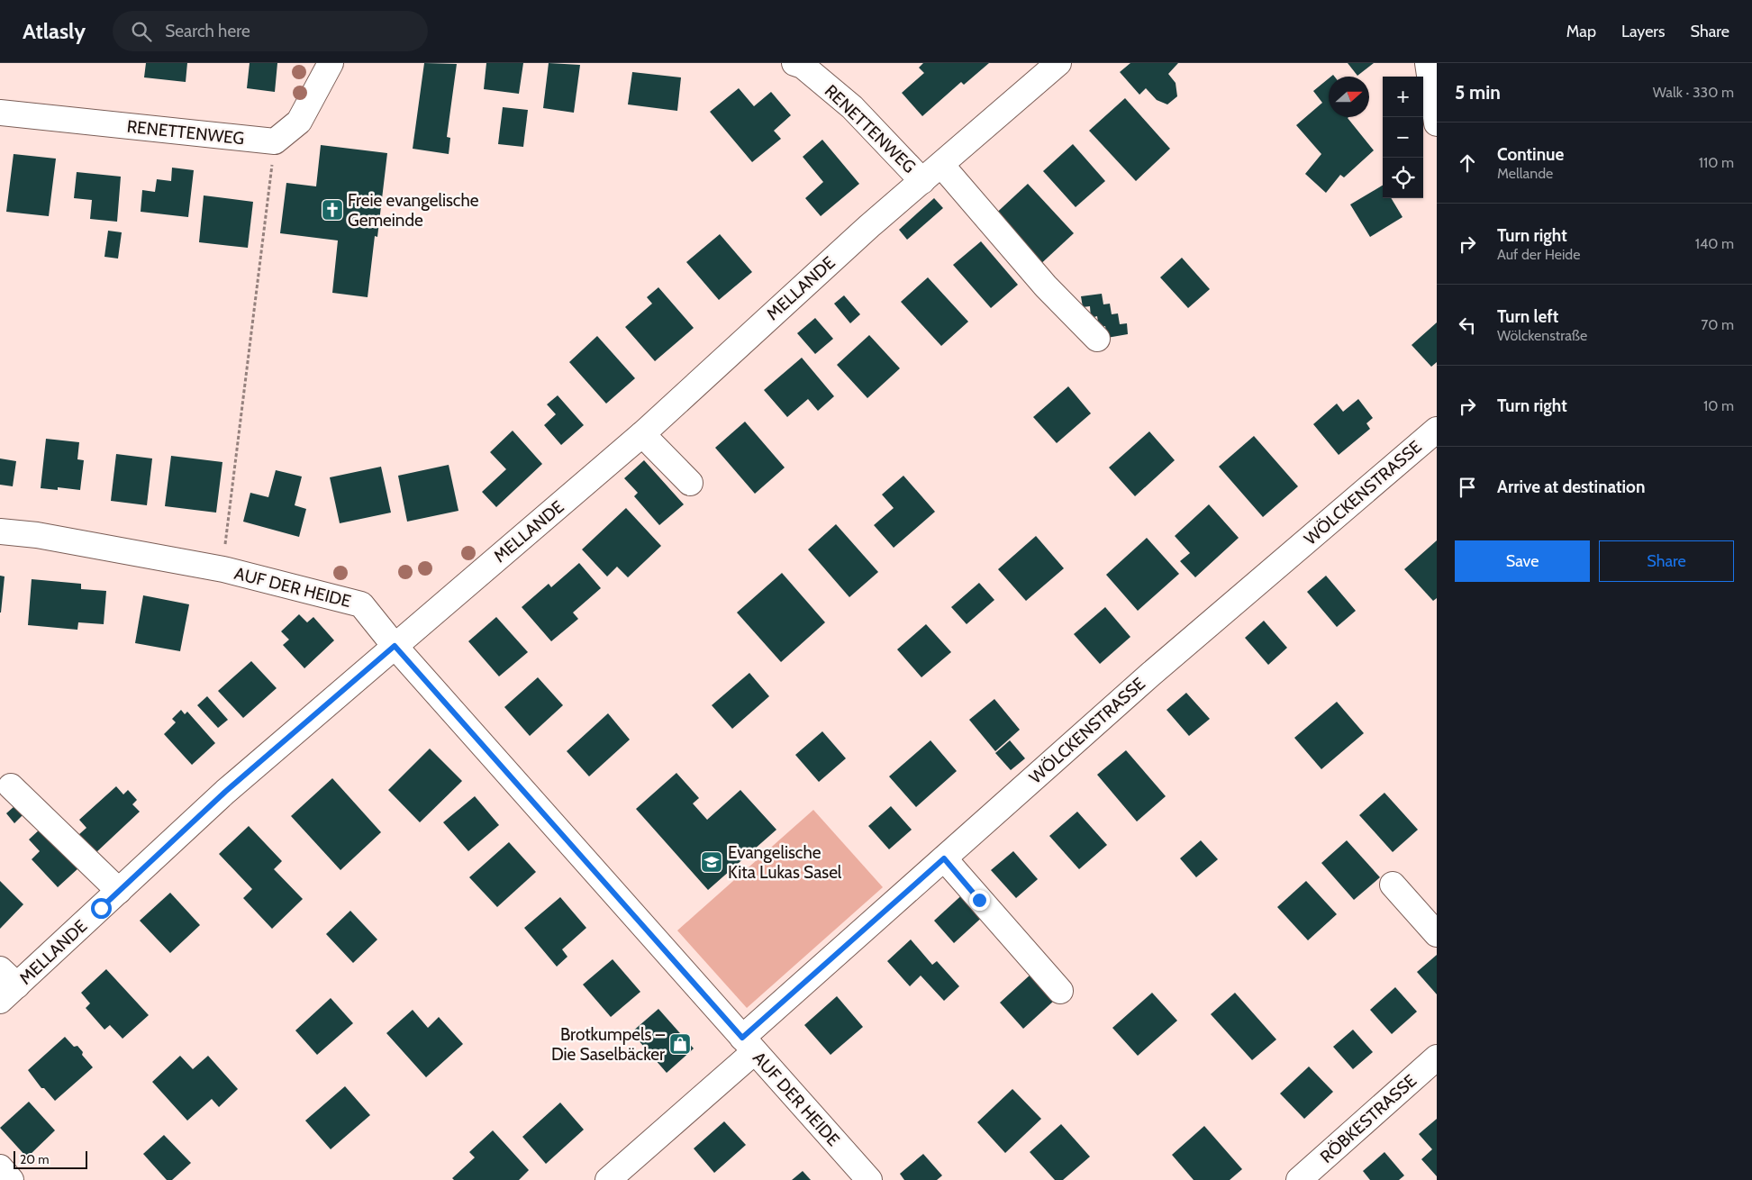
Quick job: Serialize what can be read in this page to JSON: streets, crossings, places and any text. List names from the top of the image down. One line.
{"streets":{"street":["RENETTENWEG","MELLANDE","WÖLCKENSTRASSE","AUF DER HEIDE","RÖBKESTRASSE"]},"crossings":[["RENETTENWEG","MELLANDE"],["MELLANDE","AUF DER HEIDE"],["WÖLCKENSTRASSE","AUF DER HEIDE"]],"places":{"church":["Freie evangelische Gemeinde"],"school or university":["Evangelische Kita Lukas Sasel"],"shop":["Brotkumpels – Die Saselbäcker"]},"scale_bar":"20 m","north":"right","page":{"header":"Atlasly","search":"Search here","nav":["Map","Layers","Share"],"heading":["5 min","Walk · 330 m"],"map_buttons":["+","−"],"list":[["Continue","Mellande","110 m"],["Turn right","Auf der Heide","140 m"],["Turn left","Wölckenstraße","70 m"],["Turn right","10 m"],"Arrive at destination"],"buttons":["Save","Share"],"scale":"20 m"}}
